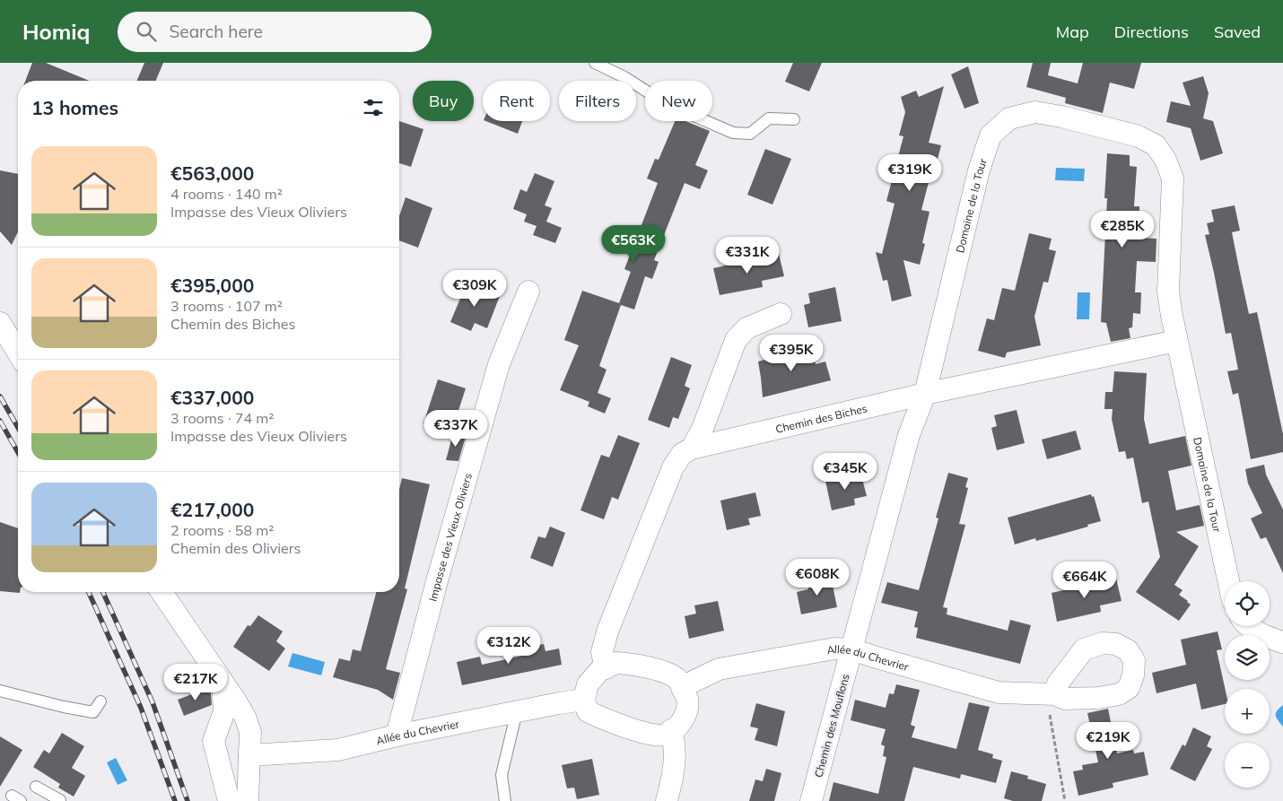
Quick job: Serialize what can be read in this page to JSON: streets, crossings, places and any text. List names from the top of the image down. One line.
{"streets":{"street":["Domaine de la Tour","Chemin des Biches","Impasse des Vieux Oliviers","Allée du Chevrier","Chemin des Mouflons"]},"crossings":[["Domaine de la Tour","Chemin des Biches"],["Impasse des Vieux Oliviers","Allée du Chevrier"],["Allée du Chevrier","Chemin des Mouflons"]],"page":{"header":"Homiq","search":"Search here","nav":["Map","Directions","Saved"],"chip":["Buy","Rent","Filters","New"],"heading":"13 homes","list":[{"name":"€563,000","note":"4 rooms · 140 m² · Impasse des Vieux Oliviers"},{"name":"€395,000","note":"3 rooms · 107 m² · Chemin des Biches"},{"name":"€337,000","note":"3 rooms · 74 m² · Impasse des Vieux Oliviers"},{"name":"€217,000","note":"2 rooms · 58 m² · Chemin des Oliviers"}],"price":["€319K","€285K","€563K","€331K","€309K","€395K","€337K","€345K","€608K","€664K","€312K","€217K","€219K"],"map_buttons":["+","−"]}}
